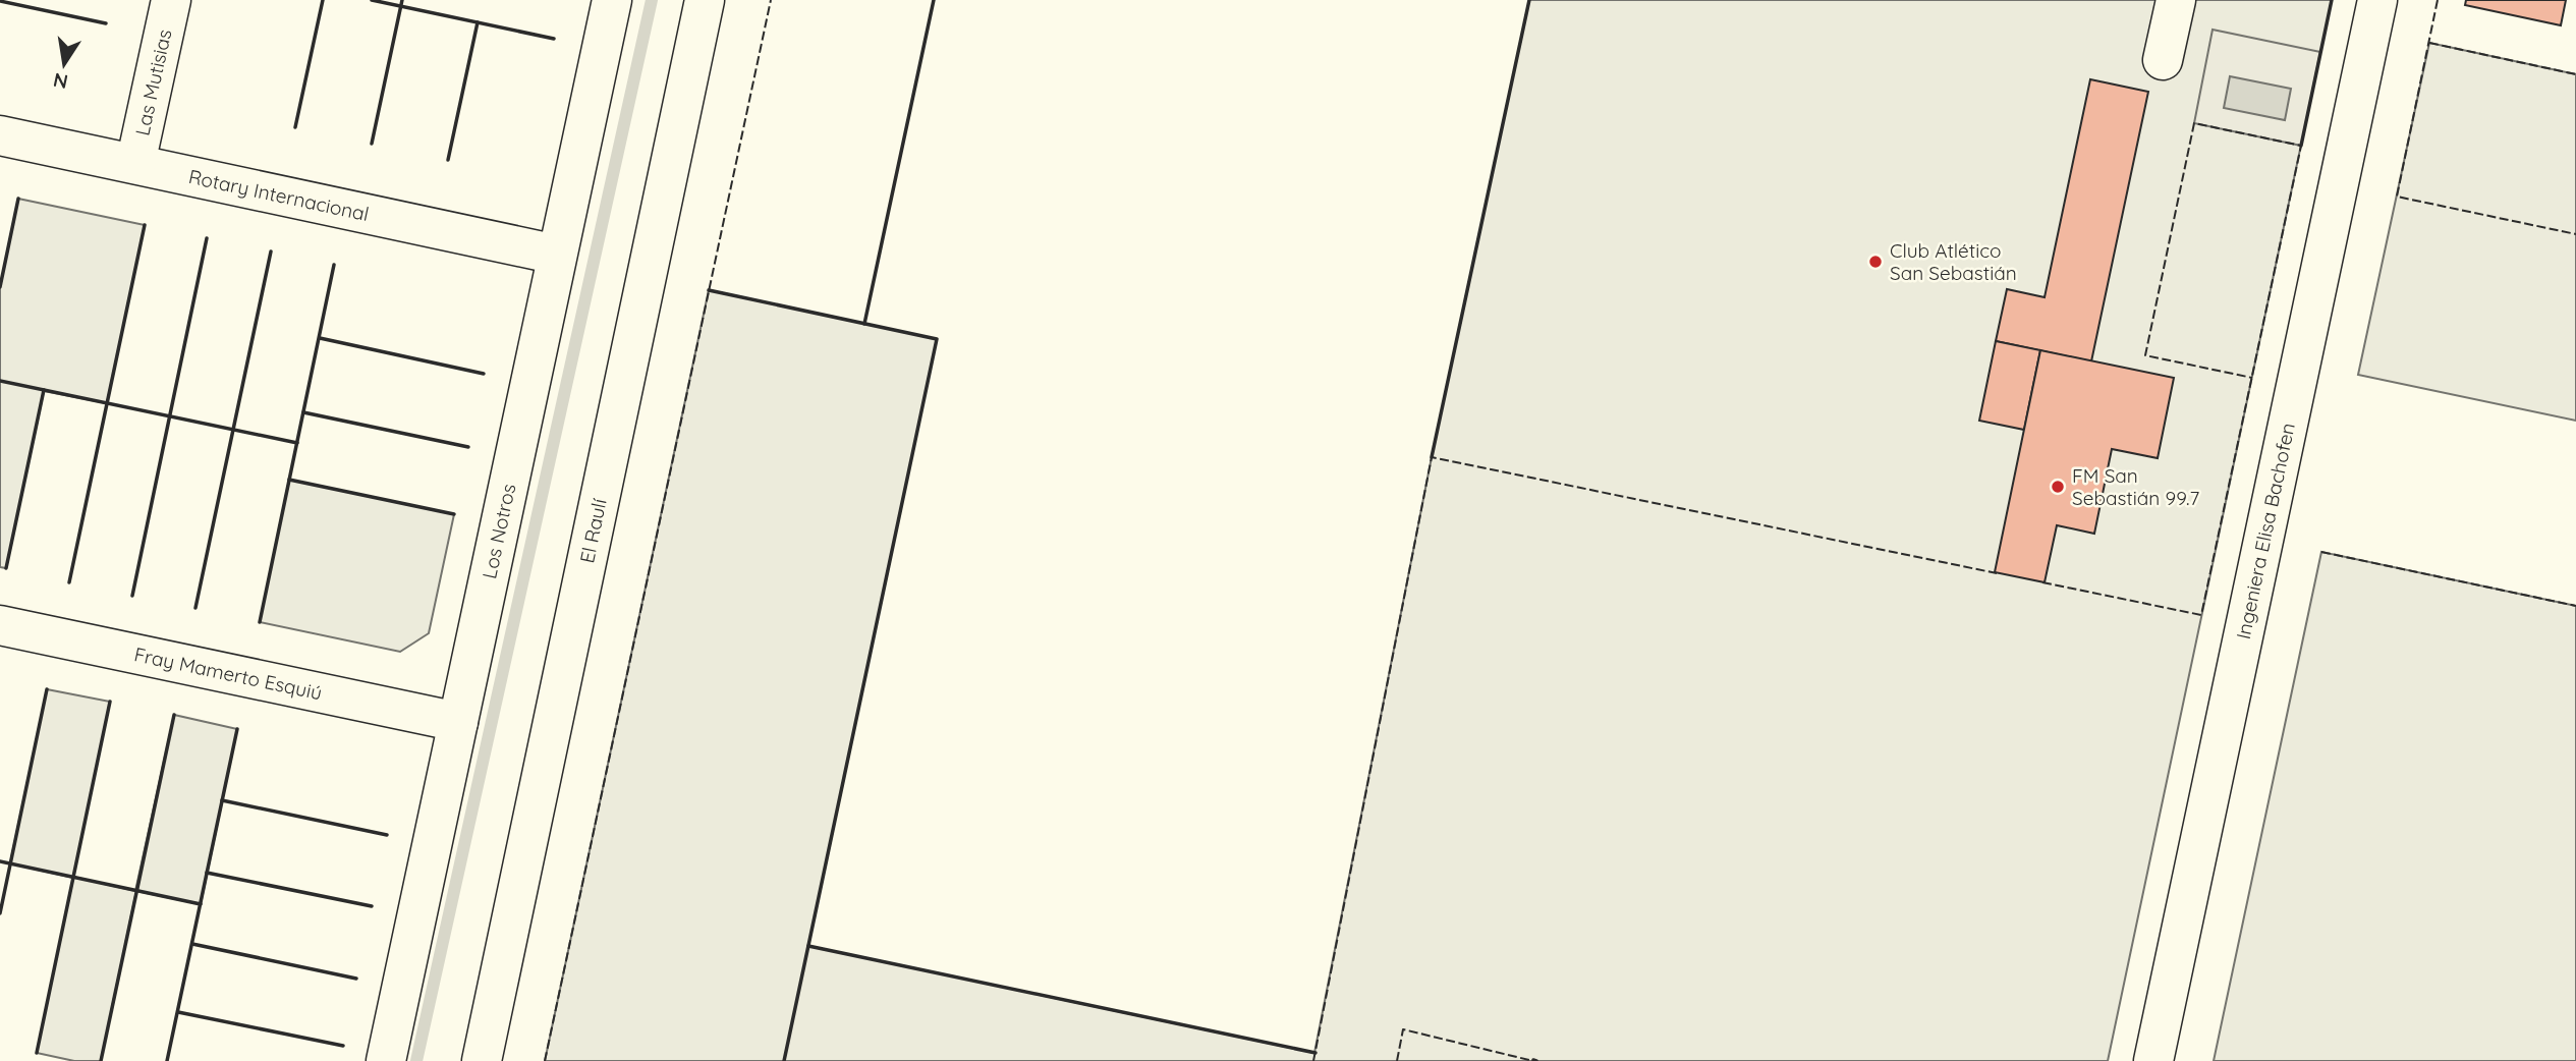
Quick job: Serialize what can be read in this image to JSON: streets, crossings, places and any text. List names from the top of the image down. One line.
{"streets":{"street":["Las Mutisias","Rotary Internacional","Los Notros","El Raulí","Ingeniera Elisa Bachofen","Fray Mamerto Esquiú"]},"crossings":[["Las Mutisias","Rotary Internacional"],["Rotary Internacional","Los Notros"],["Los Notros","Fray Mamerto Esquiú"]],"places":["Club Atlético San Sebastián","FM San Sebastián 99.7"],"north":"bottom"}
